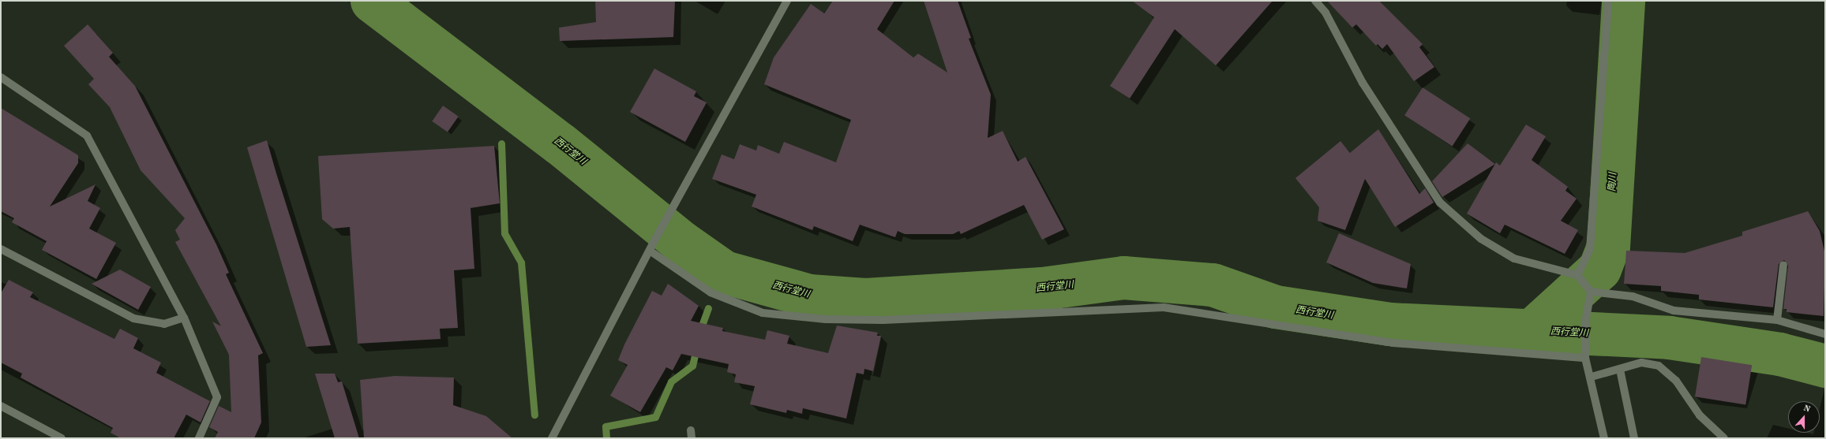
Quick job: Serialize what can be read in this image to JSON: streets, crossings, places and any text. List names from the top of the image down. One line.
{"water":["西行堂川","陶川"],"north":"top"}
